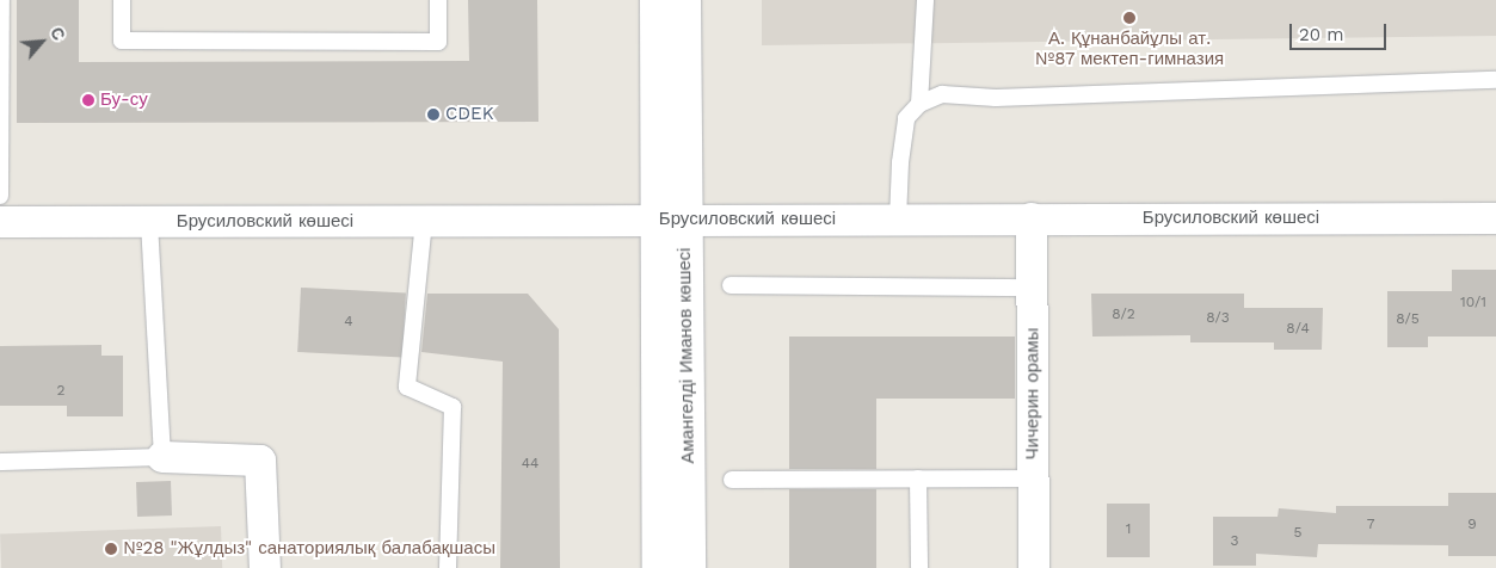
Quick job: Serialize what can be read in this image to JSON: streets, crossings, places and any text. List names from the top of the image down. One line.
{"streets":{"main road":["Амангелді Иманов көшесі"],"street":["Брусиловский көшесі","Чичерин орамы"]},"crossings":[["Брусиловский көшесі","Амангелді Иманов көшесі"],["Брусиловский көшесі","Чичерин орамы"]],"places":["А. Құнанбайұлы ат. №87 мектеп-гимназия","Бу-су","CDEK","№28 \"Жұлдыз\" санаториялық балабақшасы"],"house_numbers":["10/1","8/2","8/3","8/5","4","8/4","2","44","7","9","1","5","3"],"scale_bar":"20 m","north":"top right"}
